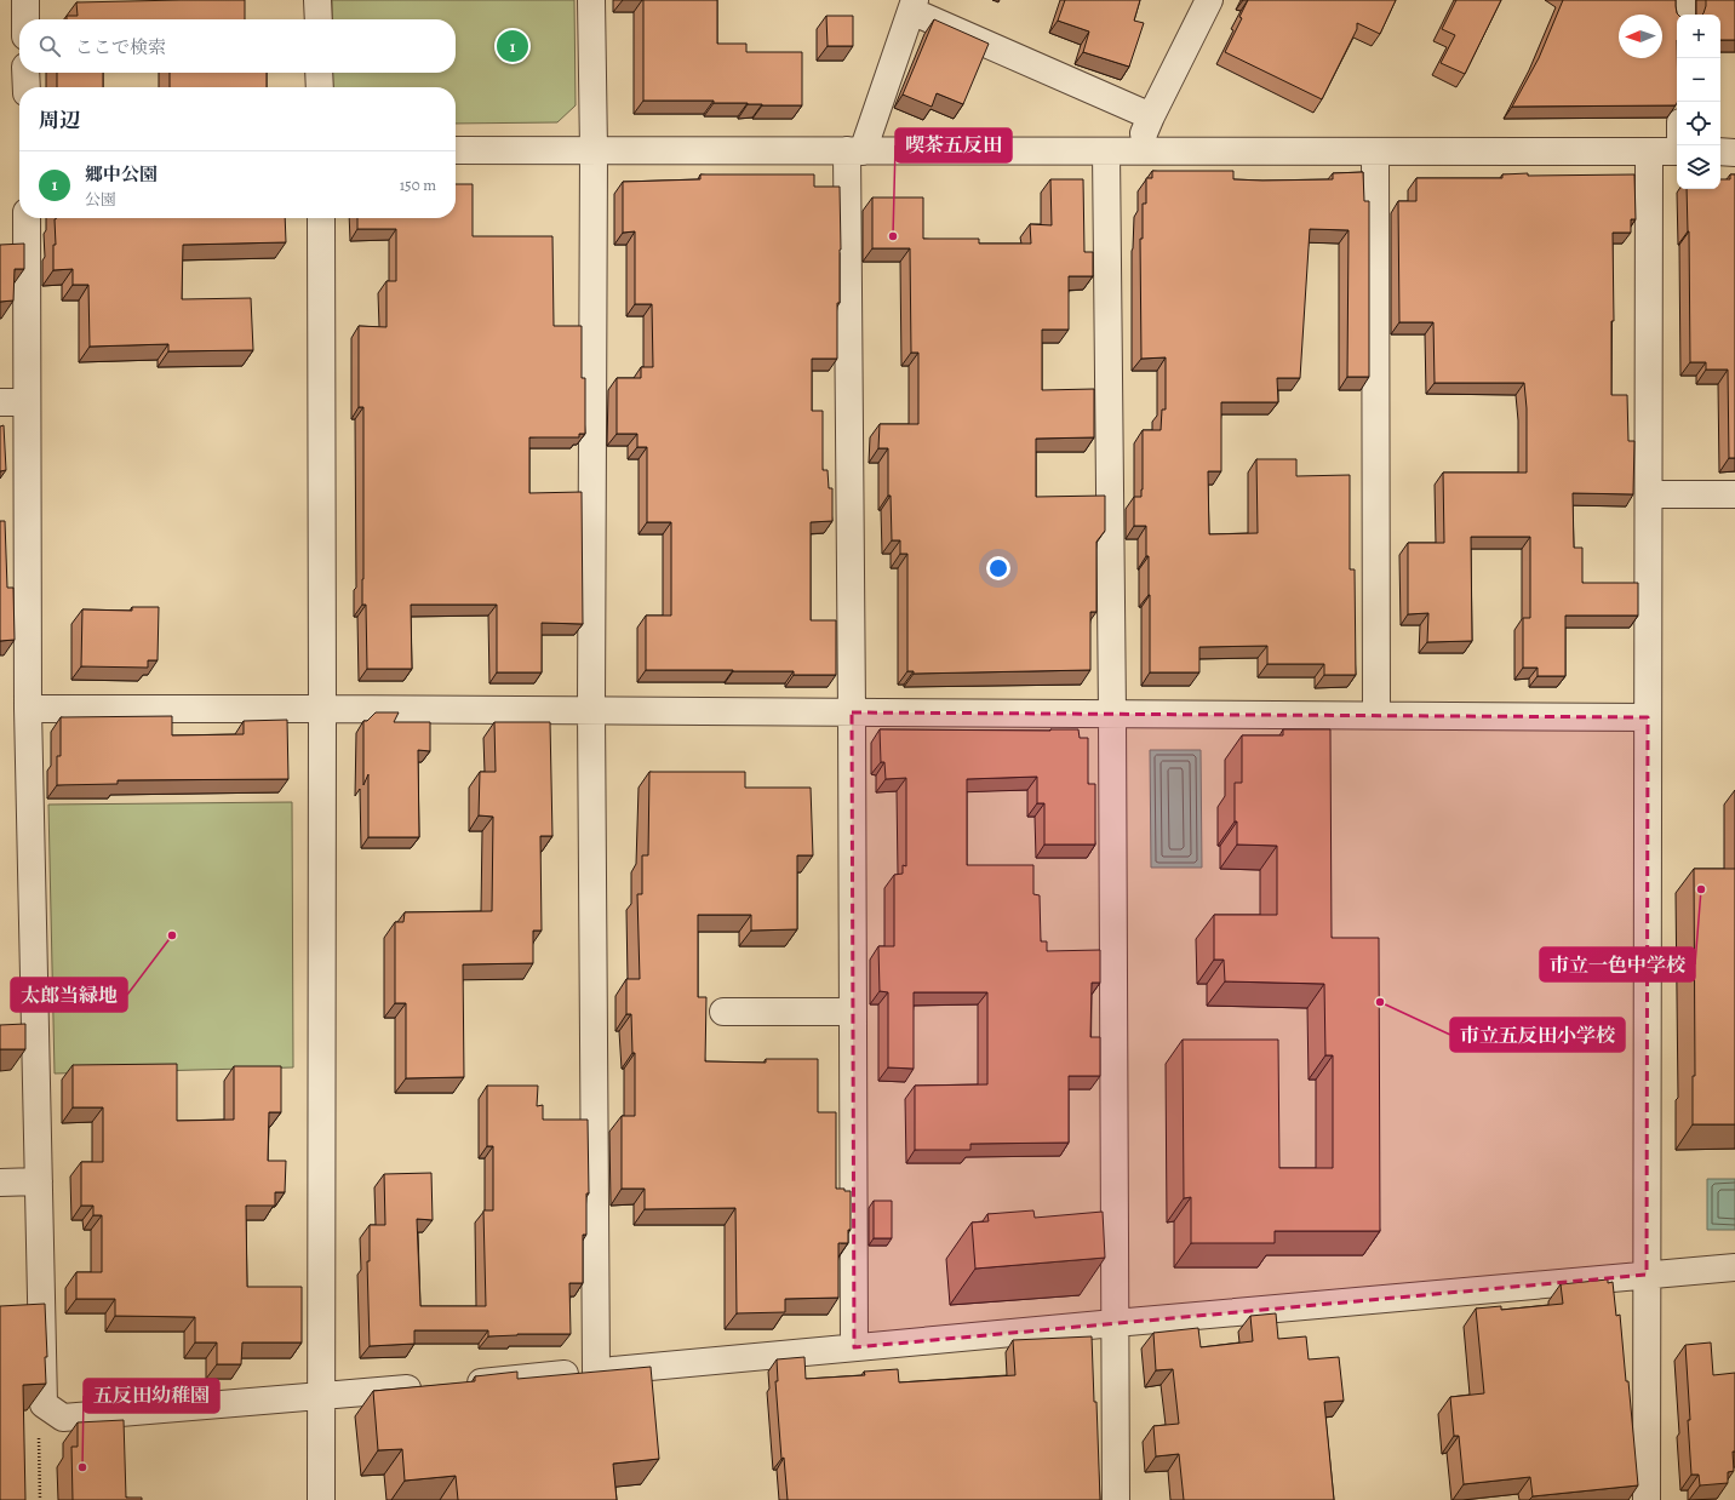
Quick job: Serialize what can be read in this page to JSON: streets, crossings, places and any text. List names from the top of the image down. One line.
{"places":["喫茶五反田","市立一色中学校","太郎当緑地","市立五反田小学校","五反田幼稚園"],"north":"left","page":{"map_buttons":["+","−"],"search":"ここで検索","pins":"1","heading":"周辺","list":[{"mark":"1","name":"郷中公園","note":"公園","value":"150 m"}]}}
